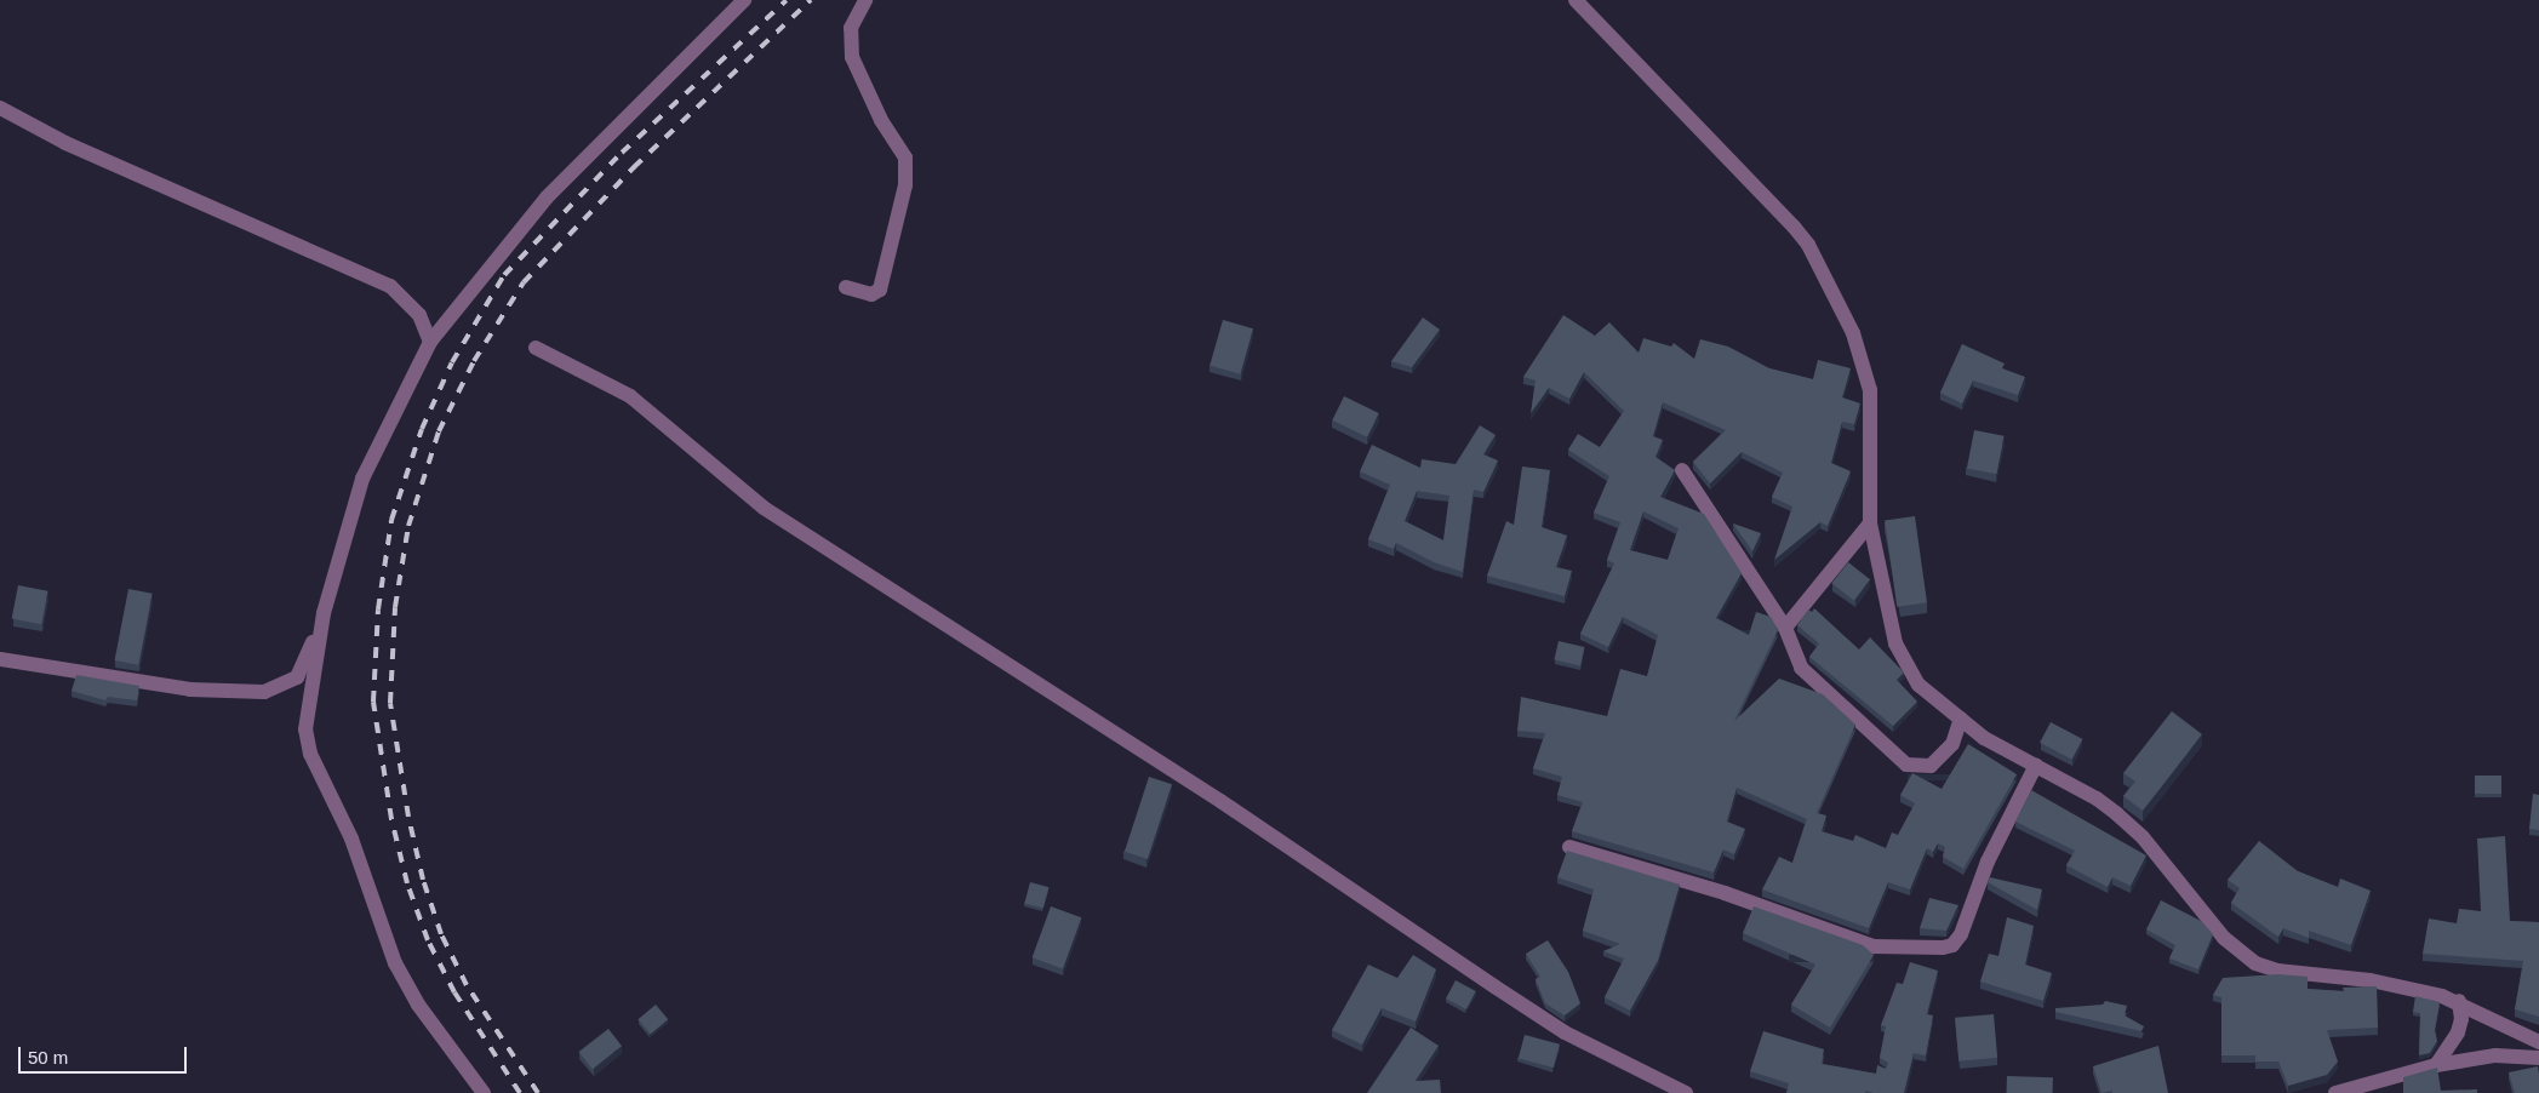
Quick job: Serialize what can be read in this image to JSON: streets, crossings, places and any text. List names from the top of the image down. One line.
{"scale_bar":"50 m"}
